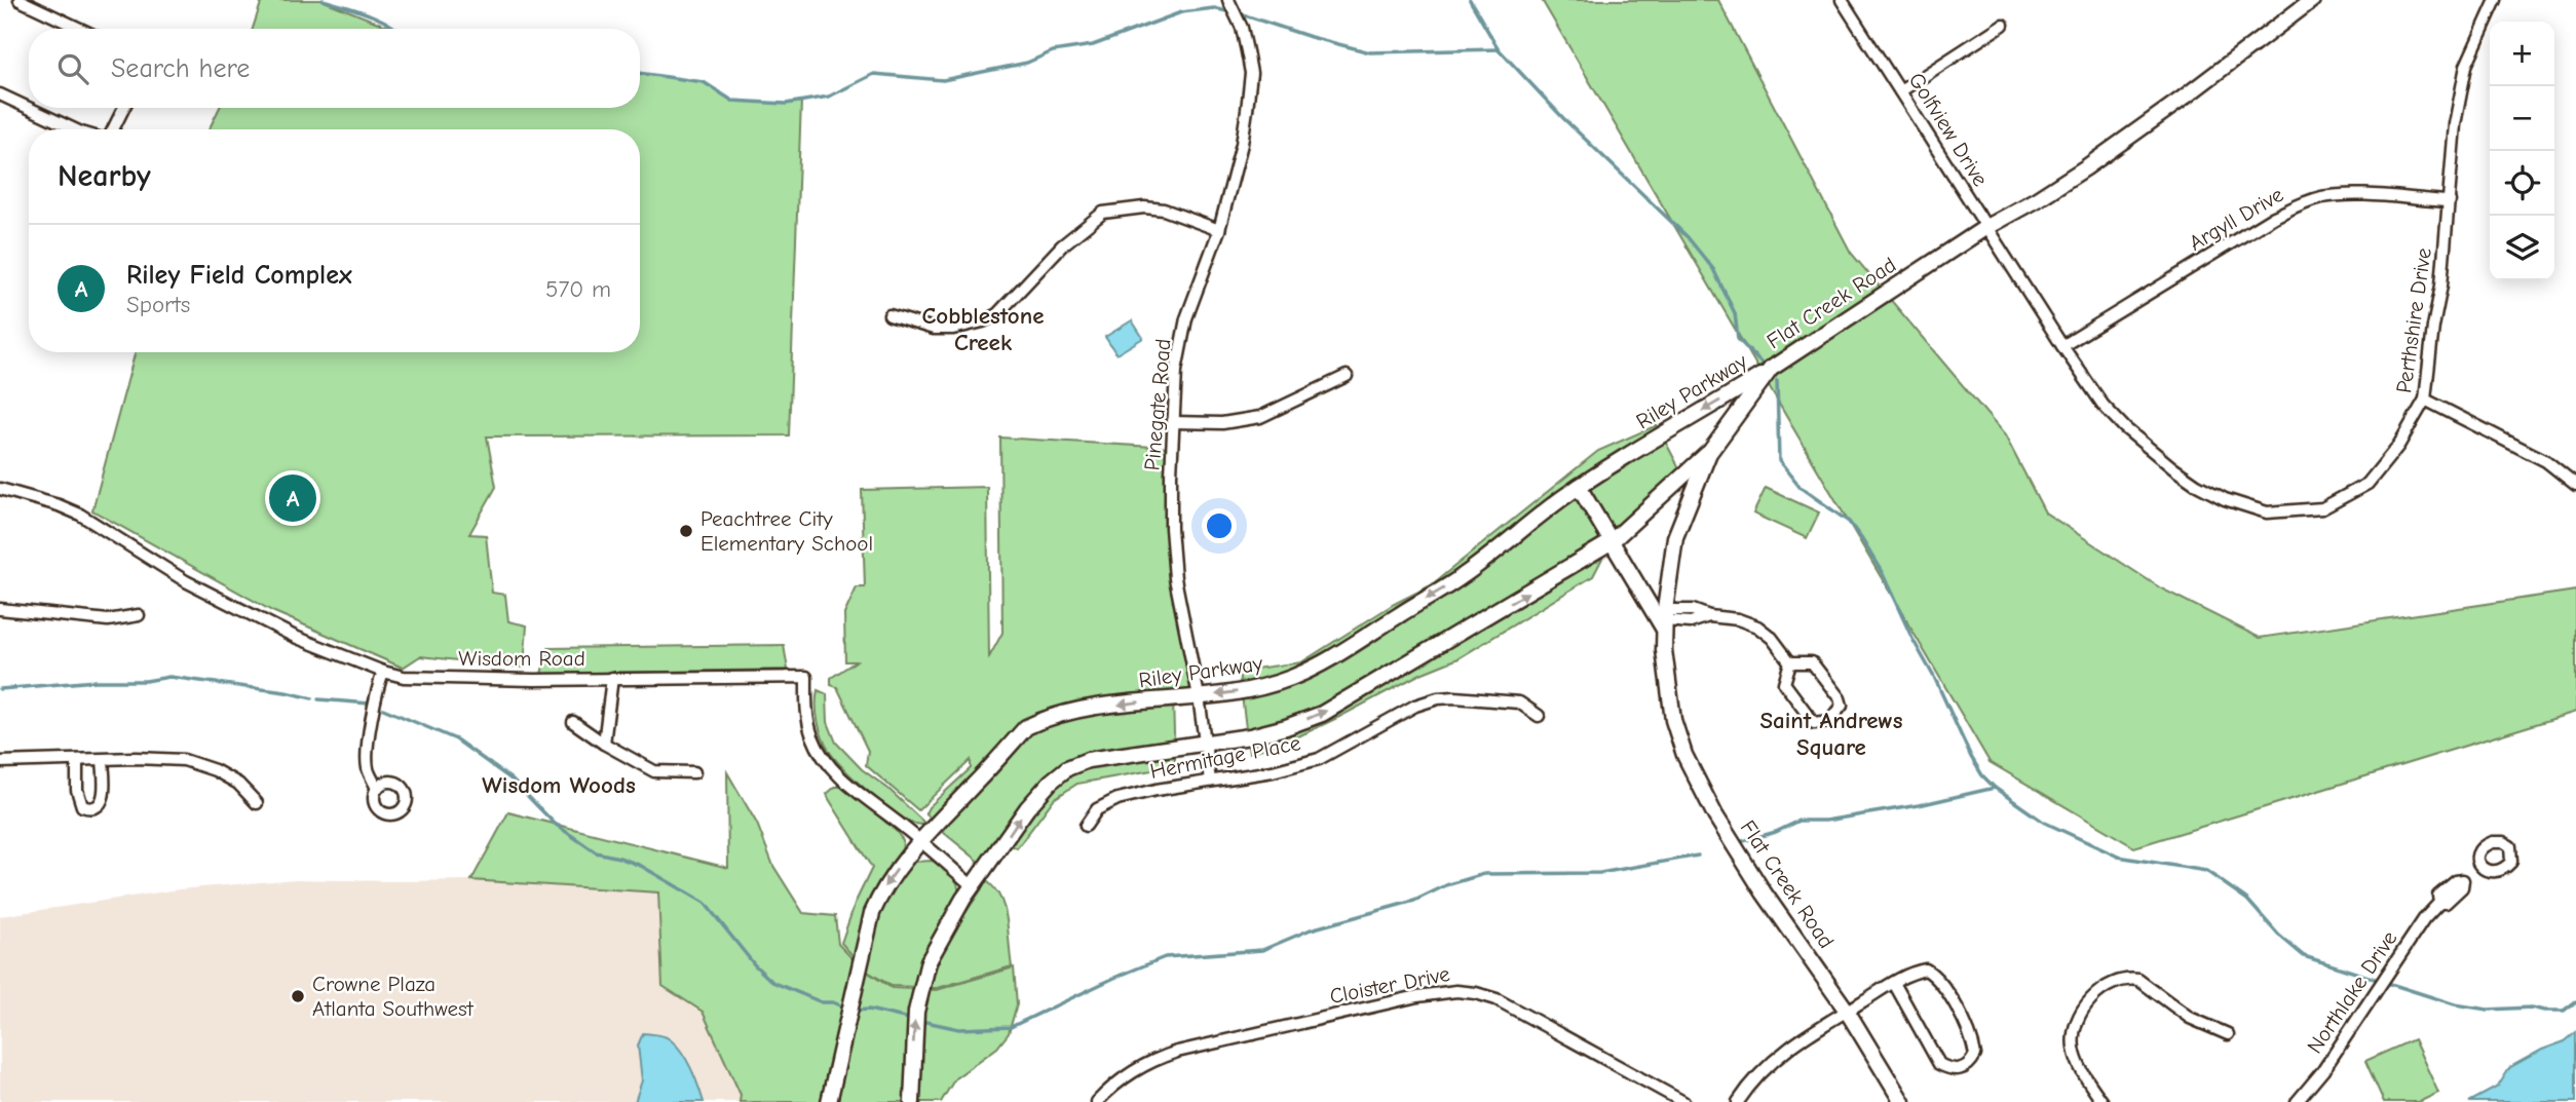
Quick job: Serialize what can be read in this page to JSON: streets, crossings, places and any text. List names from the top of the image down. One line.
{"streets":{"street":["Golfview Drive","Argyll Drive","Flat Creek Road","Perthshire Drive","Riley Parkway","Pinegate Road","Wisdom Road","Hermitage Place","Cloister Drive","Northlake Drive"]},"crossings":[["Golfview Drive","Flat Creek Road"],["Golfview Drive","Perthshire Drive"],["Argyll Drive","Perthshire Drive"],["Flat Creek Road","Riley Parkway"],["Riley Parkway","Pinegate Road"],["Riley Parkway","Wisdom Road"],["Pinegate Road","Hermitage Place"]],"districts":["Cobblestone Creek","Saint Andrews Square","Wisdom Woods"],"places":["Peachtree City Elementary School","Crowne Plaza Atlanta Southwest"],"page":{"map_buttons":["+","−"],"search":"Search here","heading":"Nearby","list":[{"mark":"A","name":"Riley Field Complex","note":"Sports","value":"570 m"}],"pins":"A"}}
